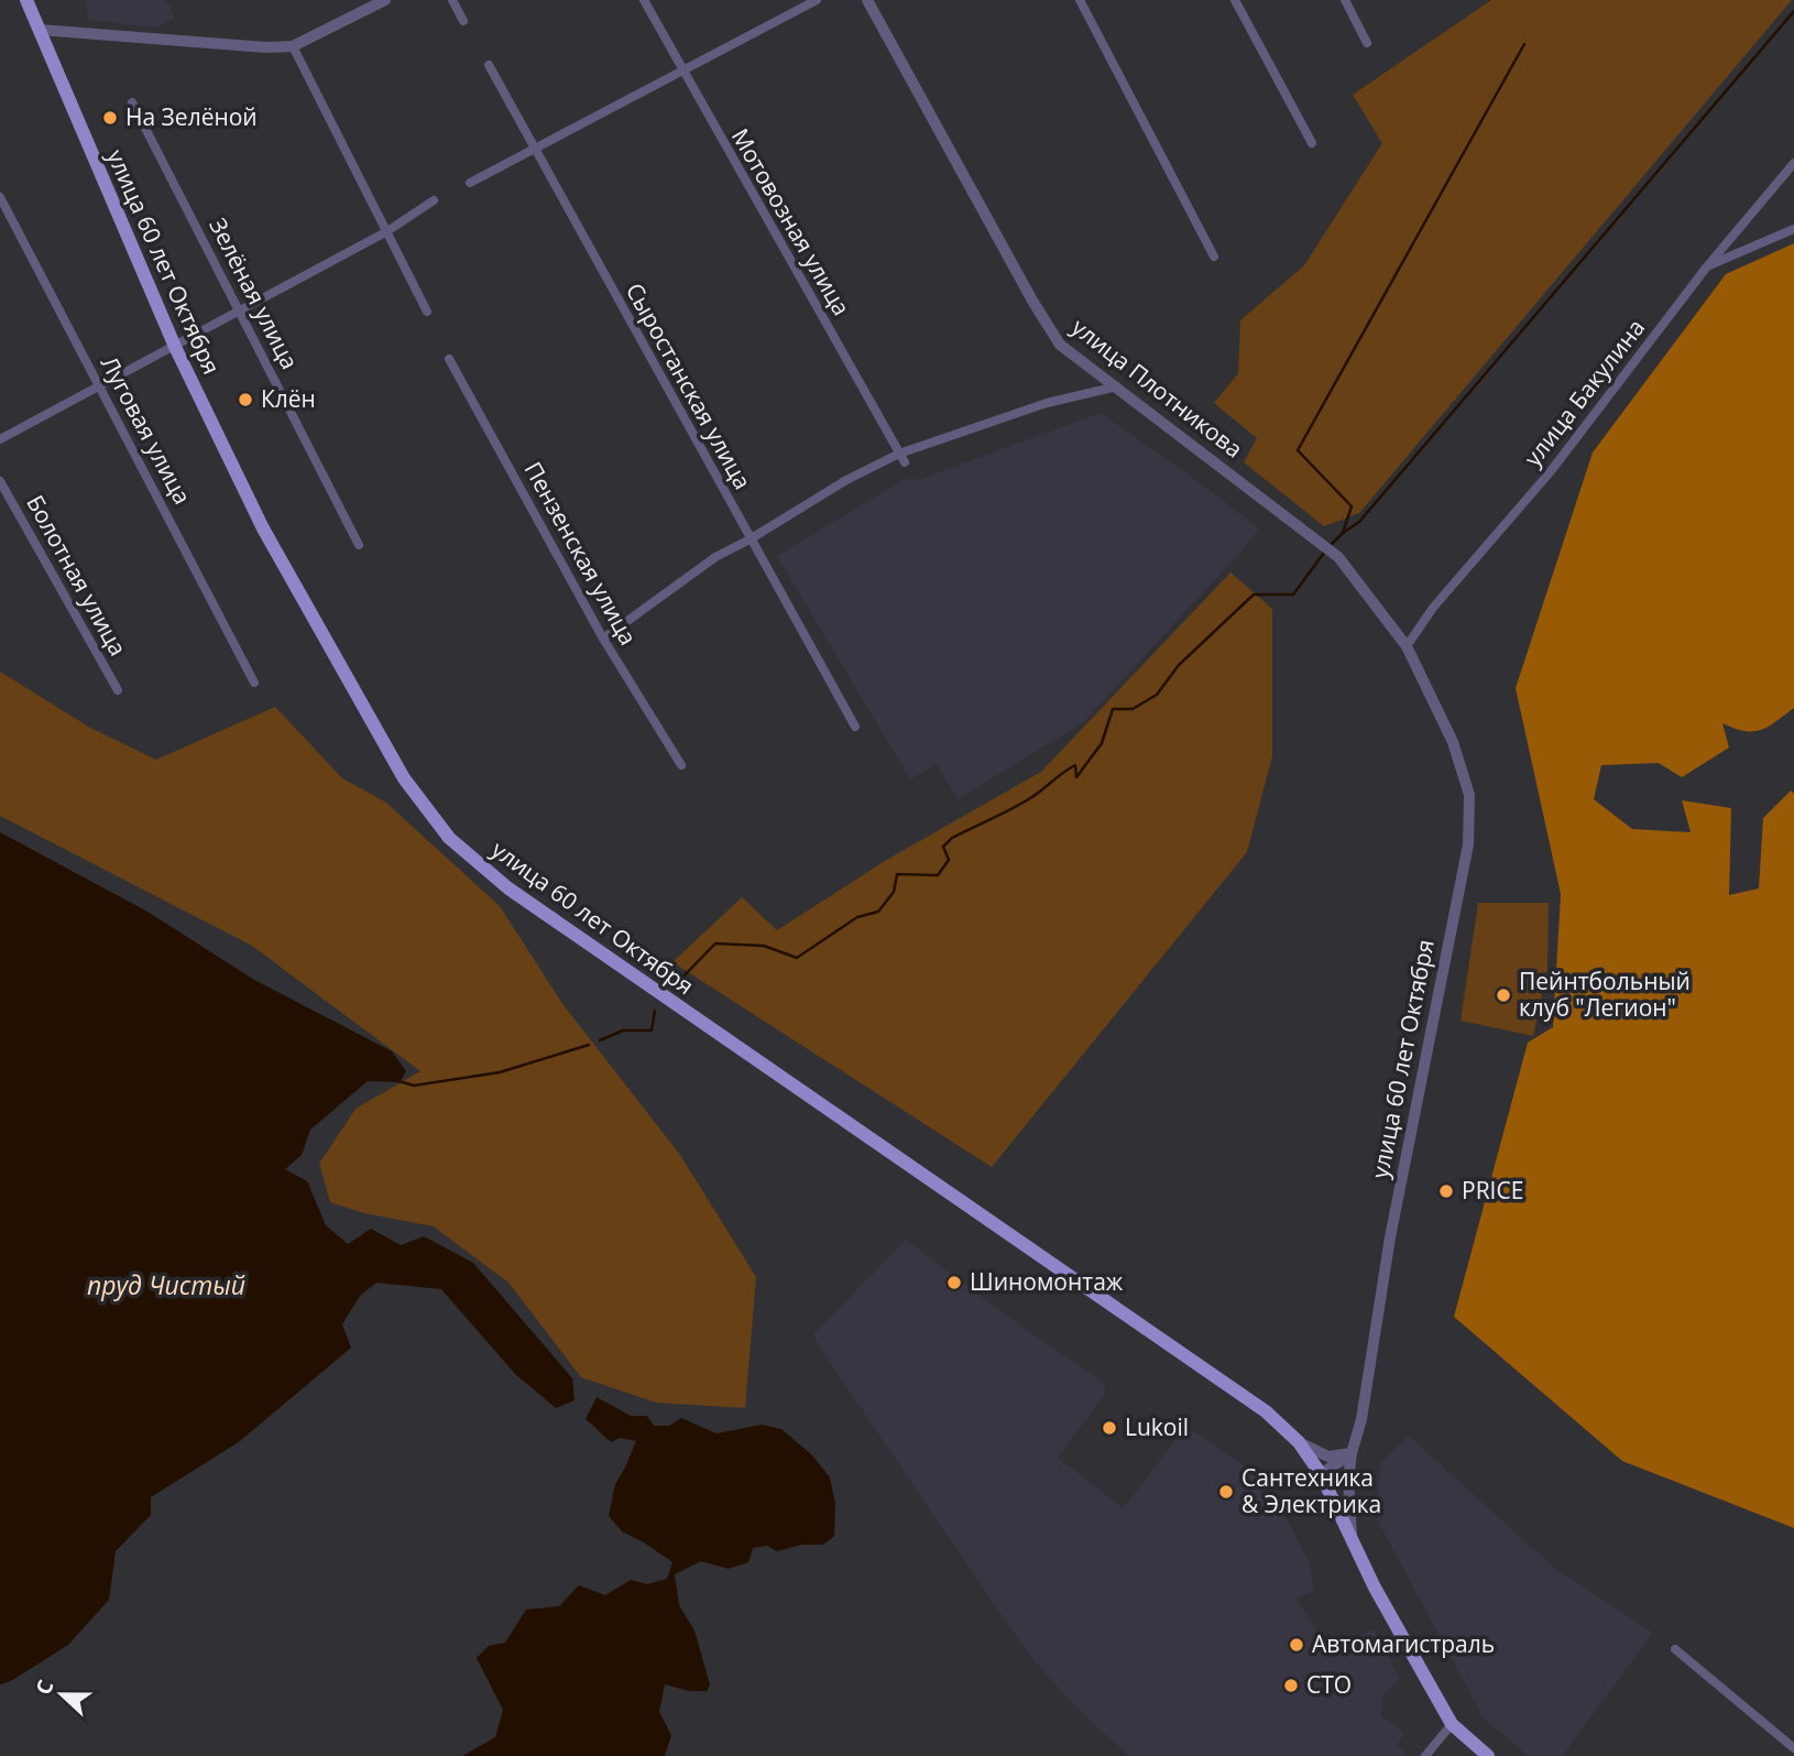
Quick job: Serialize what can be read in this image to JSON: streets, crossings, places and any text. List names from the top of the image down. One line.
{"streets":{"main road":["улица 60 лет Октября"],"street":["Мотовозная улица","Зелёная улица","Сыростанская улица","улица Плотникова","улица Бакулина","Луговая улица","Пензенская улица","Болотная улица"]},"crossings":[["улица 60 лет Октября","улица Плотникова"],["улица 60 лет Октября","улица Бакулина"],["улица Плотникова","улица Бакулина"]],"water":["пруд Чистый"],"places":["На Зелёной","Клён","Пейнтбольный клуб \"Легион\"","PRICE","Шиномонтаж","Lukoil","Сантехника & Электрика","Автомагистраль","СТО"],"north":"left"}
